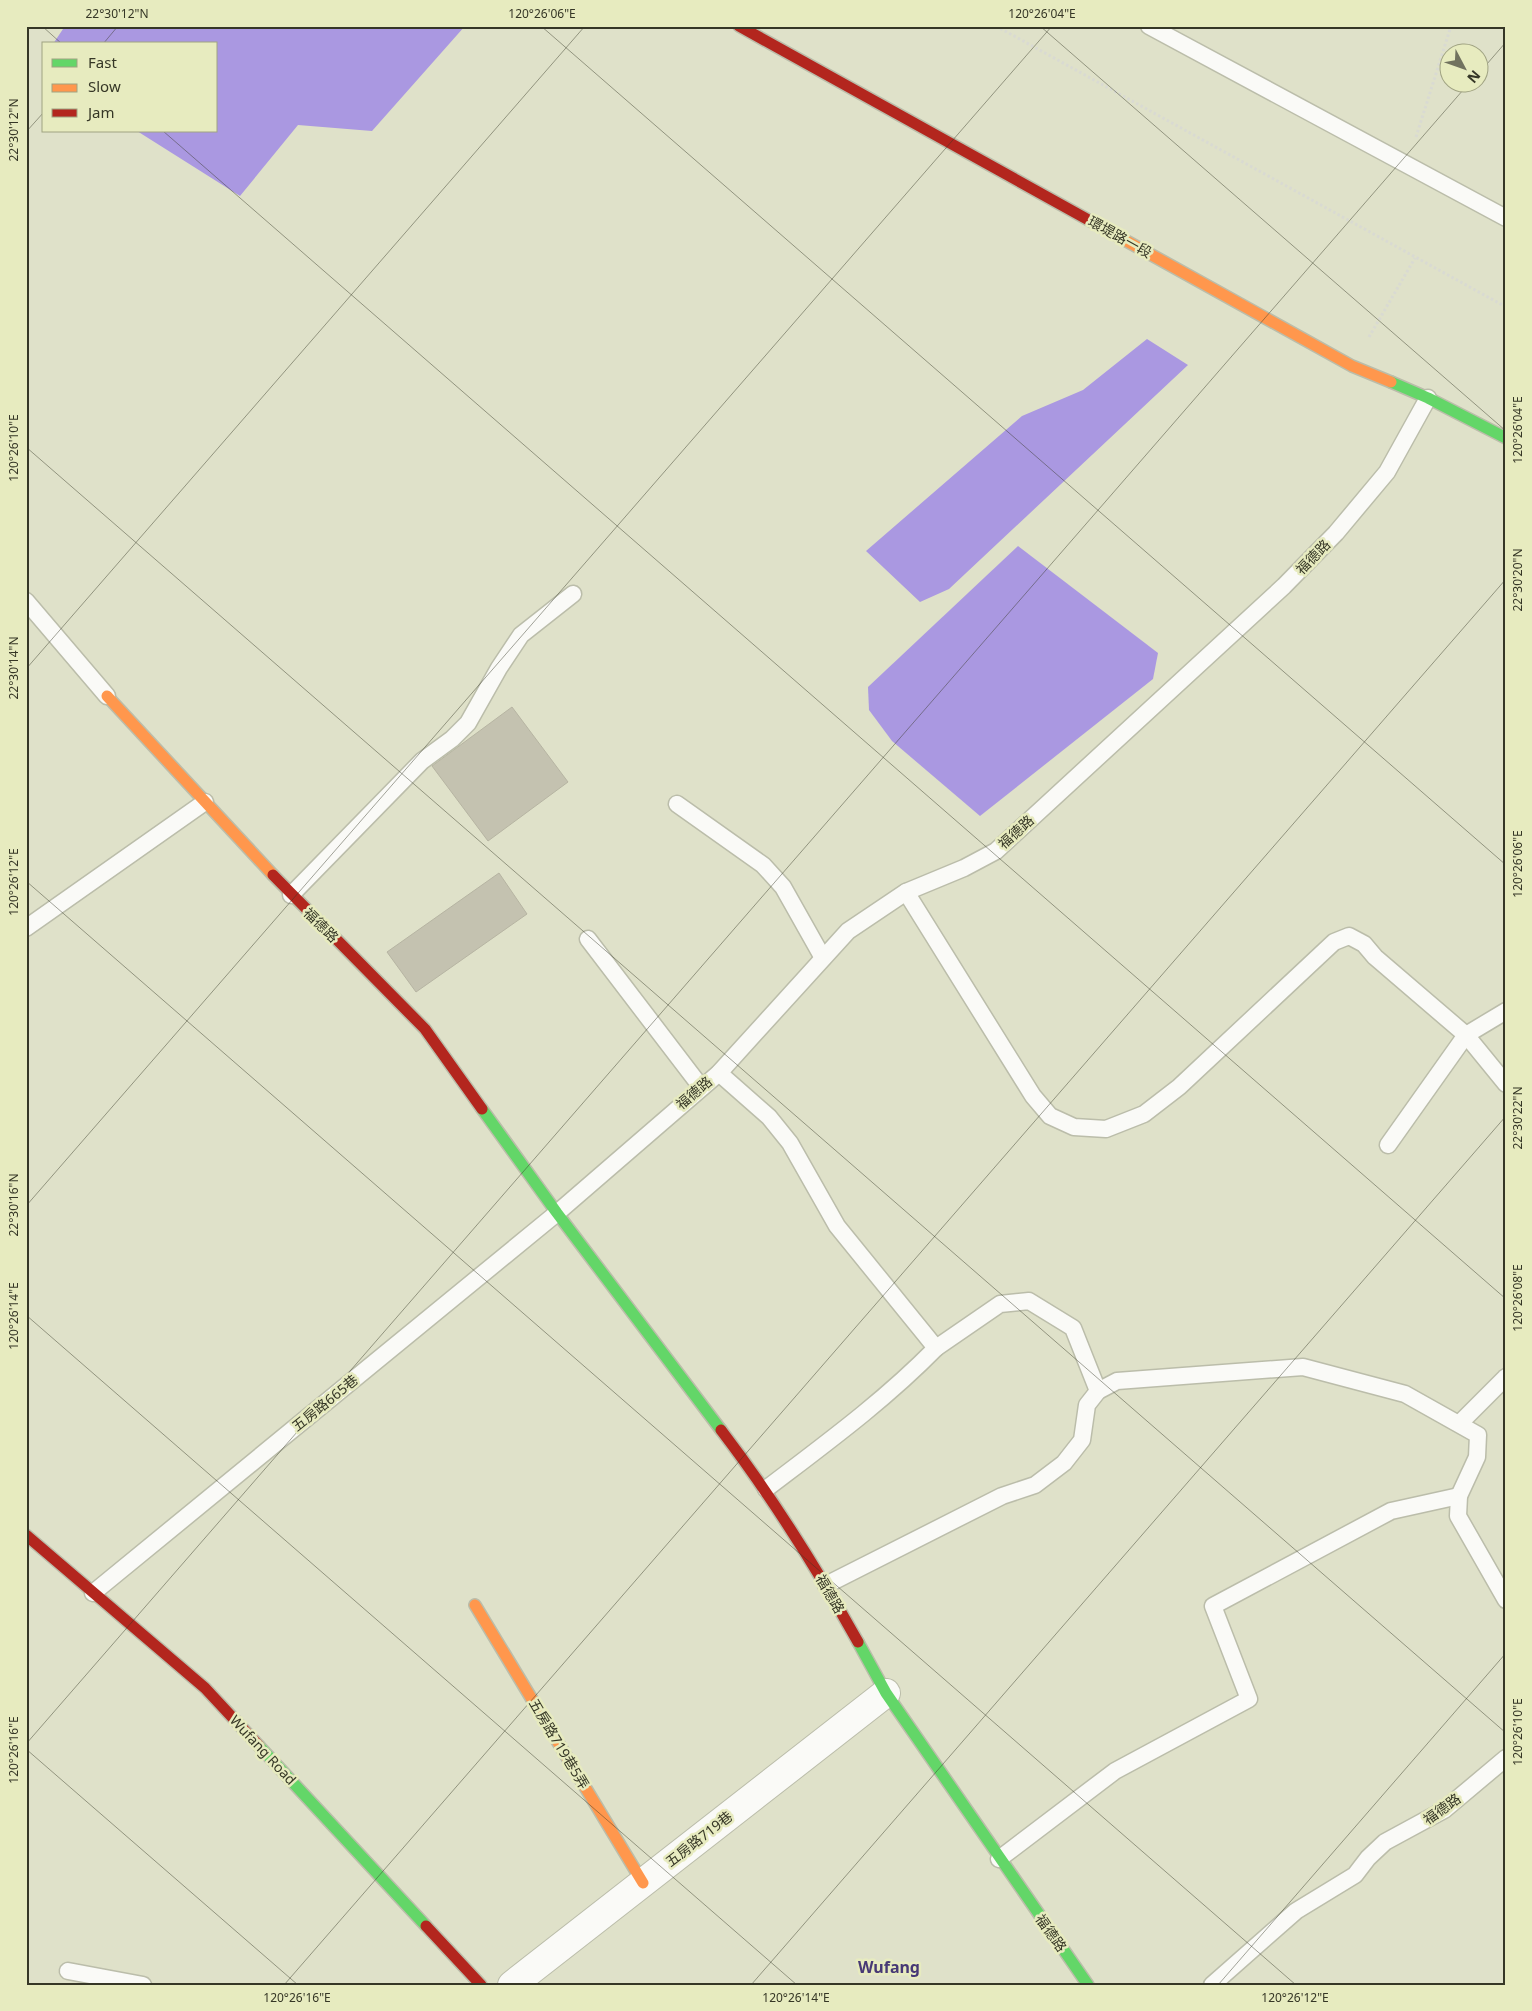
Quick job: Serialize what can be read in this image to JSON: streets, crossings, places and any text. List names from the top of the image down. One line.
{"streets":{"street":["環堤路一段","福德路","五房路719巷5弄","Wufang Road","五房路719巷"],"lane":["五房路665巷"]},"crossings":[["環堤路一段","福德路"],["福德路","五房路665巷"],["福德路","五房路719巷"],["五房路665巷","Wufang Road"],["五房路719巷5弄","五房路719巷"]],"districts":["Wufang"],"legend":["Fast","Slow","Jam"],"north":"bottom right","coordinates":["22°30'12\"N","120°26'06\"E","120°26'04\"E","120°26'10\"E","22°30'20\"N","22°30'14\"N","120°26'12\"E","22°30'22\"N","22°30'16\"N","120°26'08\"E","120°26'14\"E","120°26'16\"E"]}
